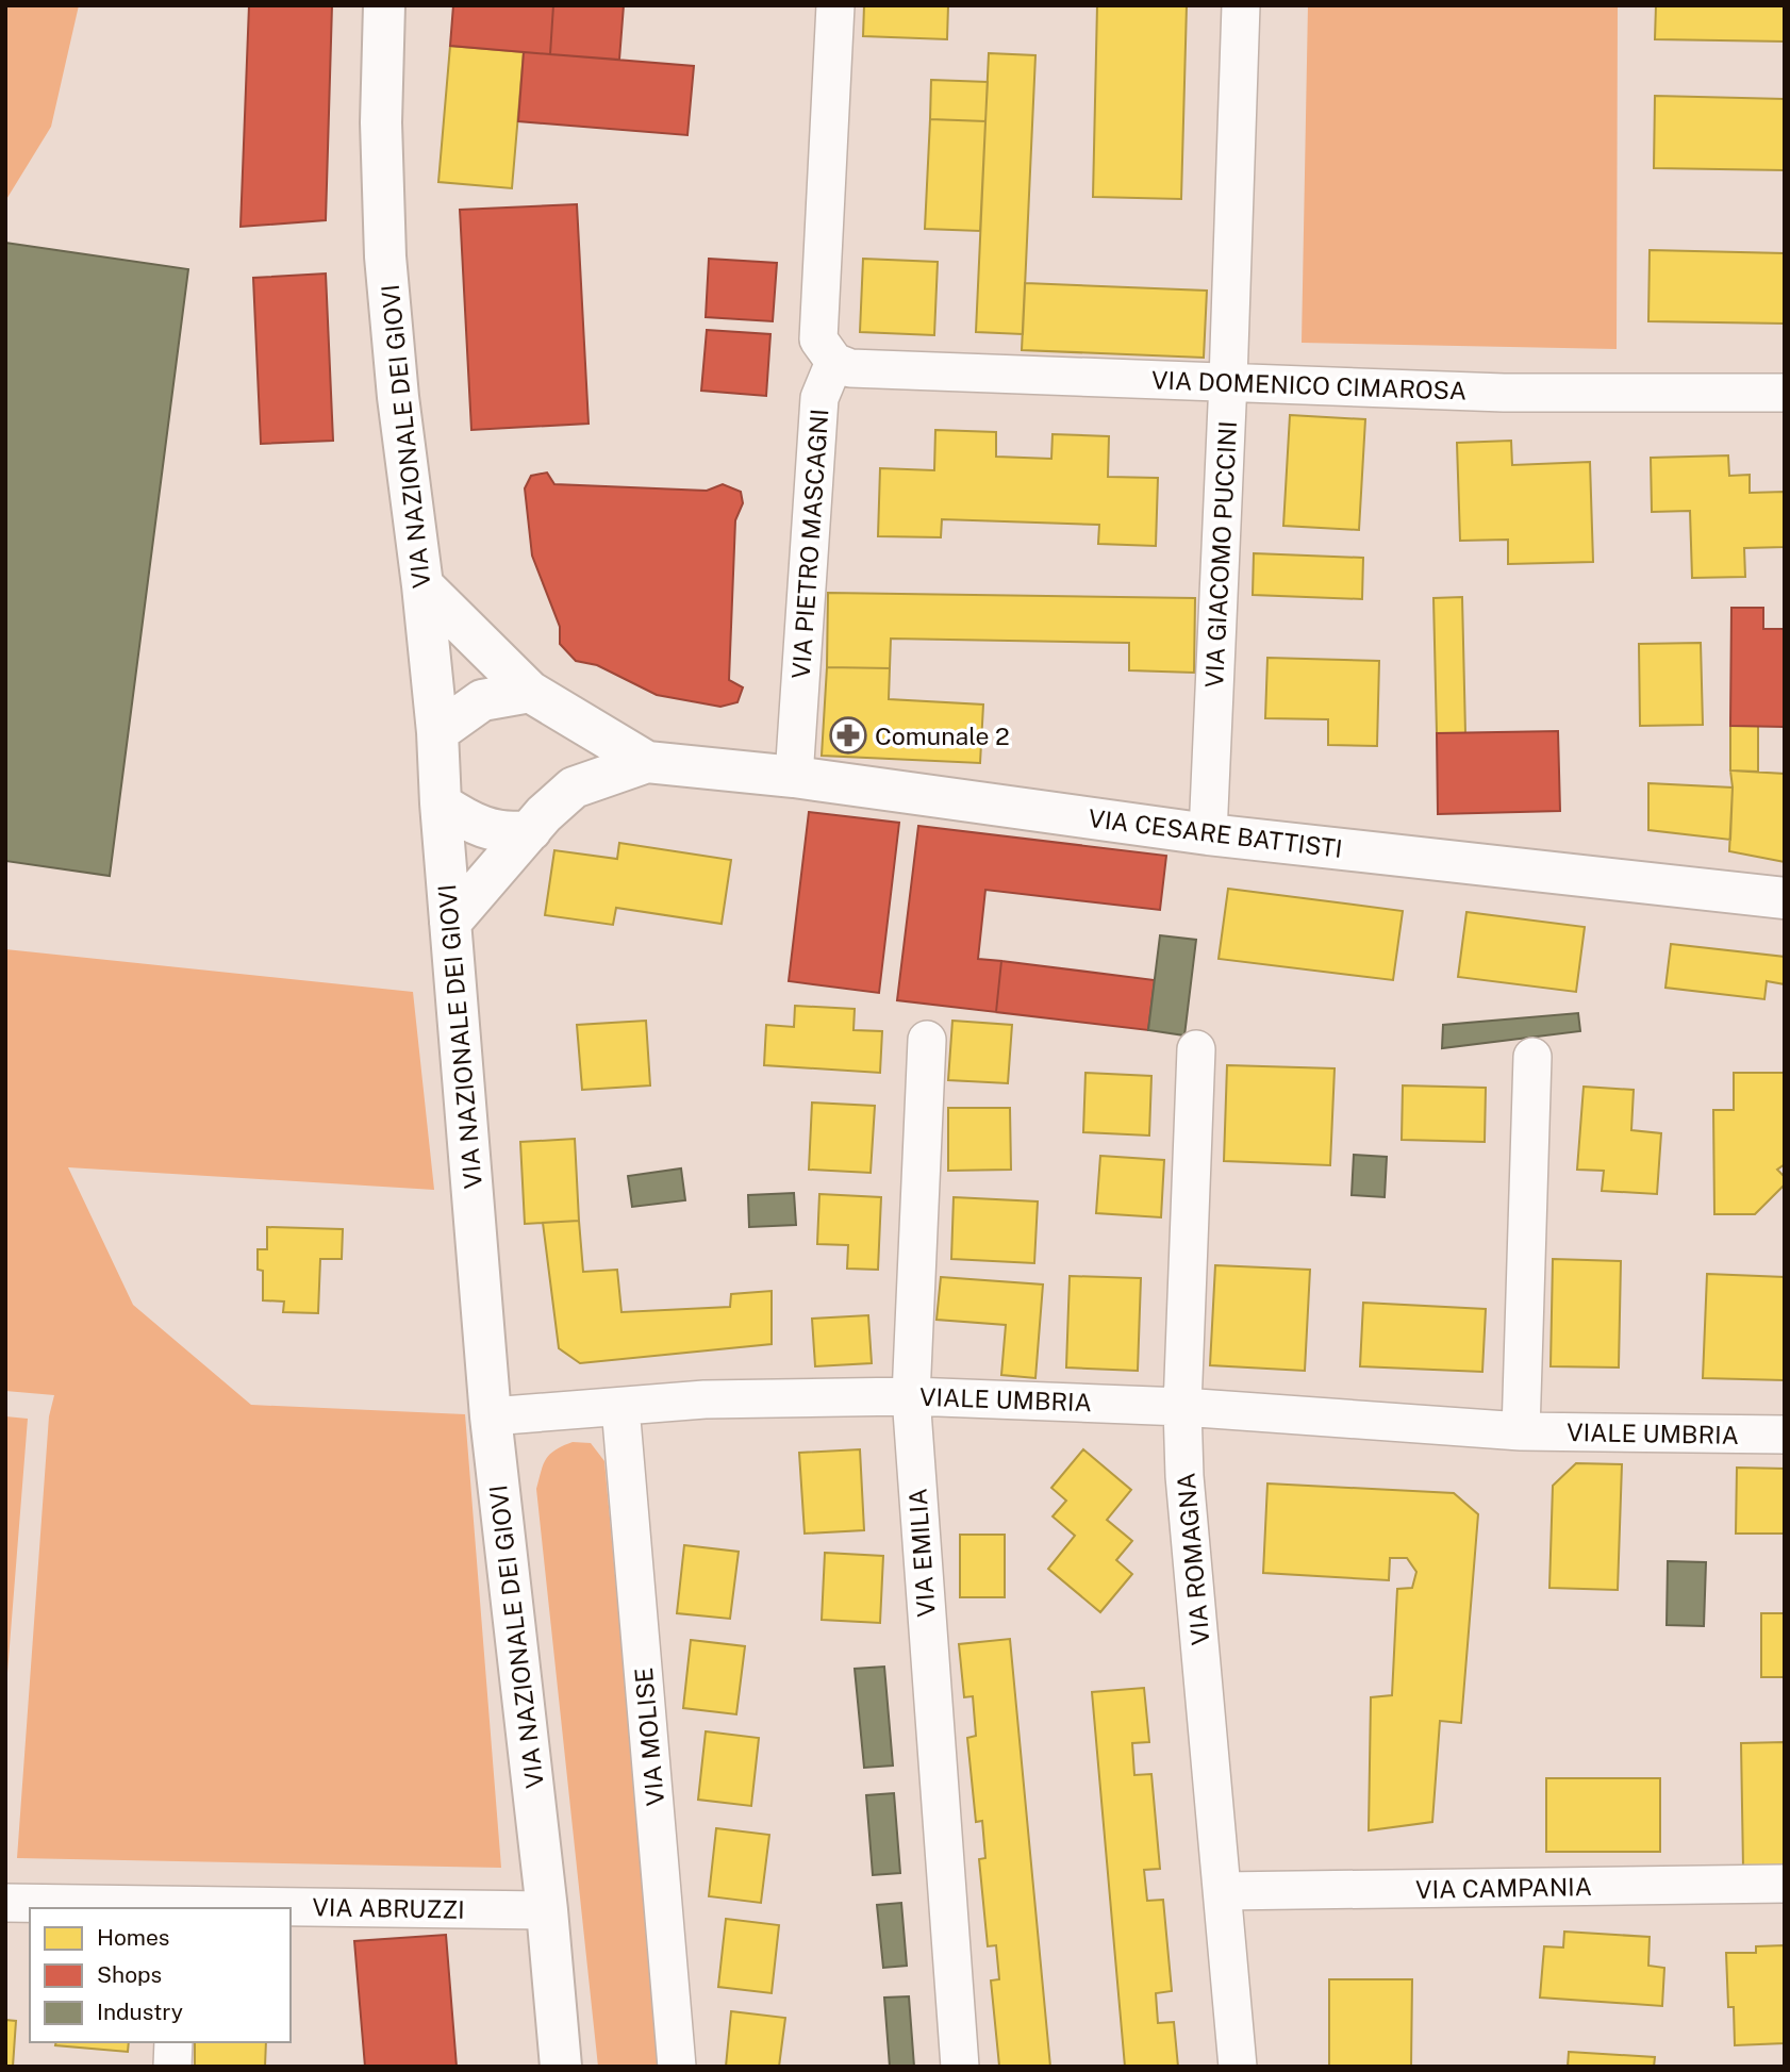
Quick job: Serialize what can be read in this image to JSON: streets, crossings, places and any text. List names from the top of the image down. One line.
{"streets":{"main road":["VIA NAZIONALE DEI GIOVI","VIA CESARE BATTISTI"],"street":["VIA DOMENICO CIMAROSA","VIA PIETRO MASCAGNI","VIA GIACOMO PUCCINI","VIALE UMBRIA","VIA EMILIA","VIA ROMAGNA","VIA MOLISE","VIA CAMPANIA","VIA ABRUZZI"]},"crossings":[["VIA DOMENICO CIMAROSA","VIA PIETRO MASCAGNI"],["VIA DOMENICO CIMAROSA","VIA GIACOMO PUCCINI"],["VIA NAZIONALE DEI GIOVI","VIA CESARE BATTISTI"],["VIA NAZIONALE DEI GIOVI","VIALE UMBRIA"],["VIA NAZIONALE DEI GIOVI","VIA ABRUZZI"],["VIA PIETRO MASCAGNI","VIA CESARE BATTISTI"],["VIA GIACOMO PUCCINI","VIA CESARE BATTISTI"],["VIALE UMBRIA","VIA EMILIA"],["VIALE UMBRIA","VIA ROMAGNA"],["VIALE UMBRIA","VIA MOLISE"],["VIA ROMAGNA","VIA CAMPANIA"]],"places":{"pharmacy":["Comunale 2"]},"legend":["Homes","Shops","Industry"]}
